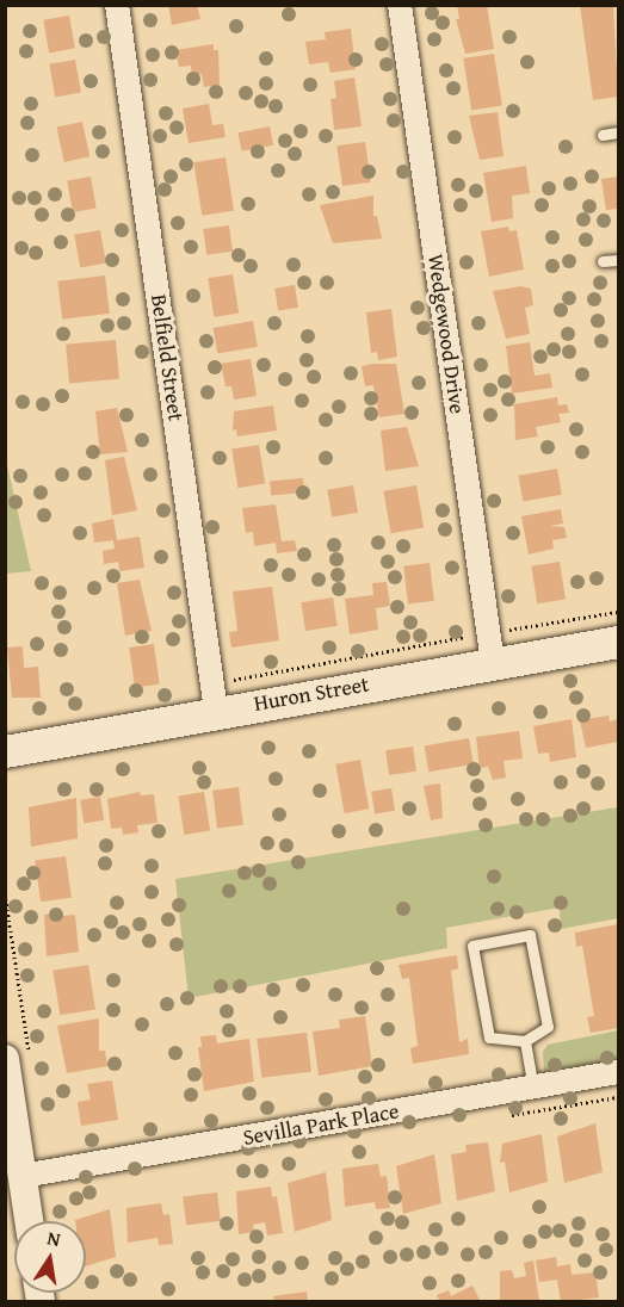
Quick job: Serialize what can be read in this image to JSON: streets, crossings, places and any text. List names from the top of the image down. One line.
{"streets":{"main road":["Huron Street"],"street":["Wedgewood Drive","Belfield Street","Sevilla Park Place"]},"crossings":[["Wedgewood Drive","Huron Street"],["Belfield Street","Huron Street"]],"north":"top"}
